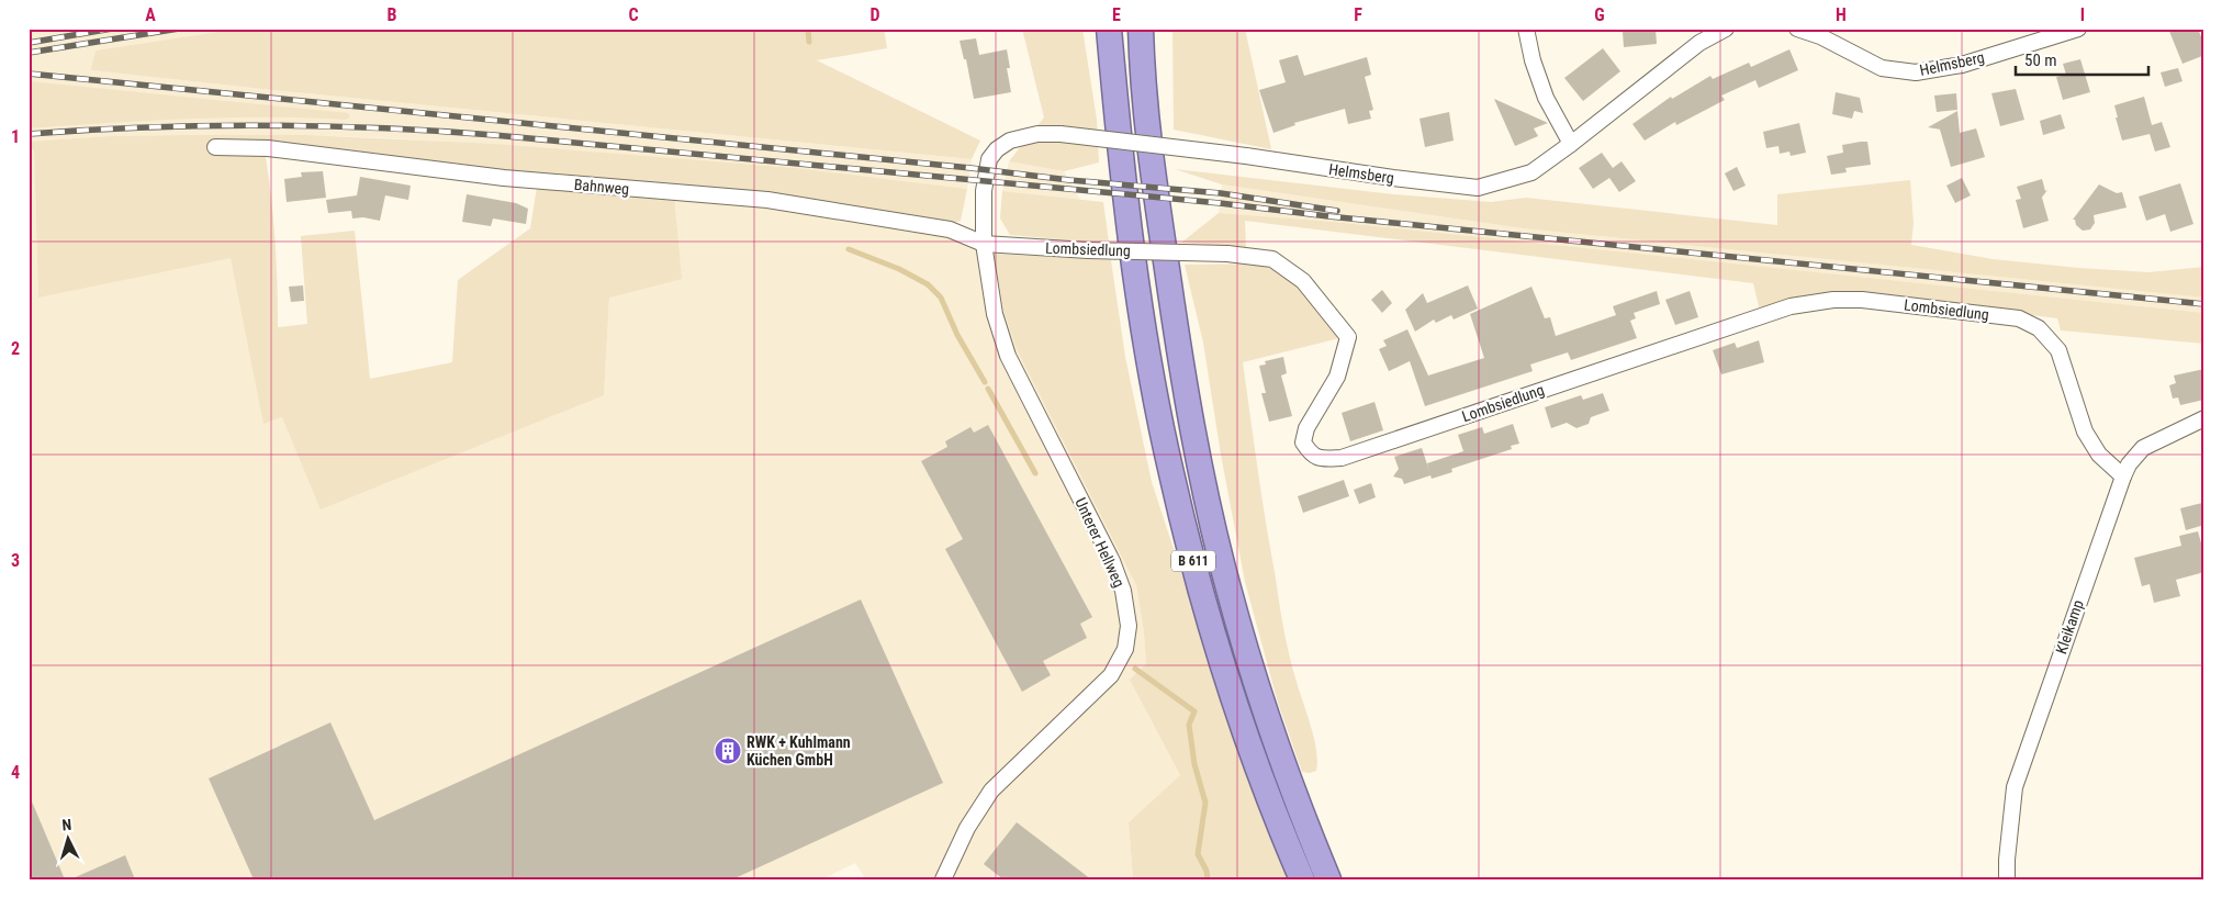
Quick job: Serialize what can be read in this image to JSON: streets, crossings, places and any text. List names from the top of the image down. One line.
{"streets":{"highway":["B 611"],"street":["Helmsberg","Bahnweg","Lombsiedlung","Unterer Hellweg","Kleikamp"]},"crossings":[["Helmsberg","Unterer Hellweg"],["Bahnweg","Lombsiedlung"],["Bahnweg","Unterer Hellweg"],["Lombsiedlung","Unterer Hellweg"],["Lombsiedlung","Kleikamp"]],"places":{"building":["RWK + Kuhlmann Küchen GmbH"]},"scale_bar":"50 m","north":"top","grid":{"columns":["A","B","C","D","E","F","G","H","I"],"rows":["1","2","3","4"]}}
